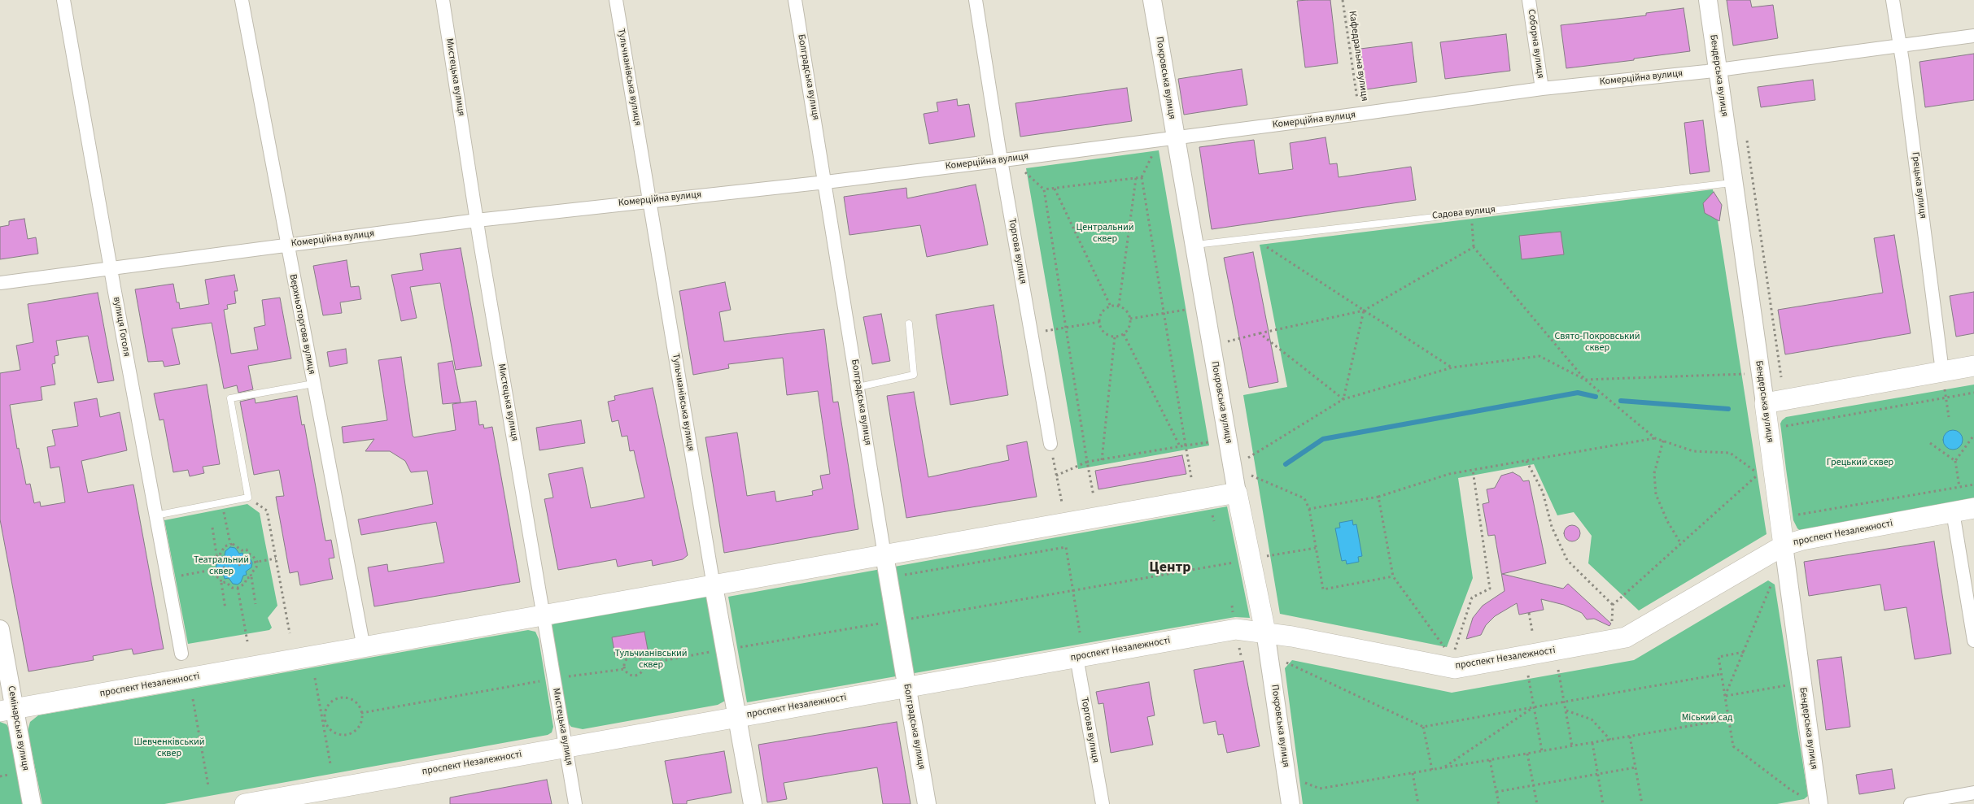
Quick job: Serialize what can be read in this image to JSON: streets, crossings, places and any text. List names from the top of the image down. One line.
{"streets":{"main road":["Бендерська вулиця","Тульчианівська вулиця","Болградська вулиця","Покровська вулиця","проспект Незалежності","Семінарська вулиця"],"street":["Соборна вулиця","Мистецька вулиця","Комерційна вулиця","Грецька вулиця","Торгова вулиця","Верхньоторгова вулиця","вулиця Гоголя"],"lane":["Садова вулиця"],"path":["Кафедральна вулиця"]},"crossings":[["Соборна вулиця","Комерційна вулиця"],["Кафедральна вулиця","Комерційна вулиця"],["Бендерська вулиця","Комерційна вулиця"],["Бендерська вулиця","Садова вулиця"],["Бендерська вулиця","проспект Незалежності"],["Мистецька вулиця","Комерційна вулиця"],["Мистецька вулиця","проспект Незалежності"],["Тульчианівська вулиця","Комерційна вулиця"],["Тульчианівська вулиця","проспект Незалежності"],["Болградська вулиця","Комерційна вулиця"],["Болградська вулиця","проспект Незалежності"],["Покровська вулиця","Комерційна вулиця"],["Покровська вулиця","Садова вулиця"],["Покровська вулиця","проспект Незалежності"],["Комерційна вулиця","Грецька вулиця"],["Комерційна вулиця","Торгова вулиця"],["Комерційна вулиця","Верхньоторгова вулиця"],["Комерційна вулиця","вулиця Гоголя"],["Торгова вулиця","проспект Незалежності"],["Верхньоторгова вулиця","проспект Незалежності"],["проспект Незалежності","Семінарська вулиця"]],"districts":["Центр"],"parks":["Центральний сквер","Свято-Покровський сквер","Грецький сквер","Театральний сквер","Тульчианівський сквер","Міський сад","Шевченківський сквер"]}
